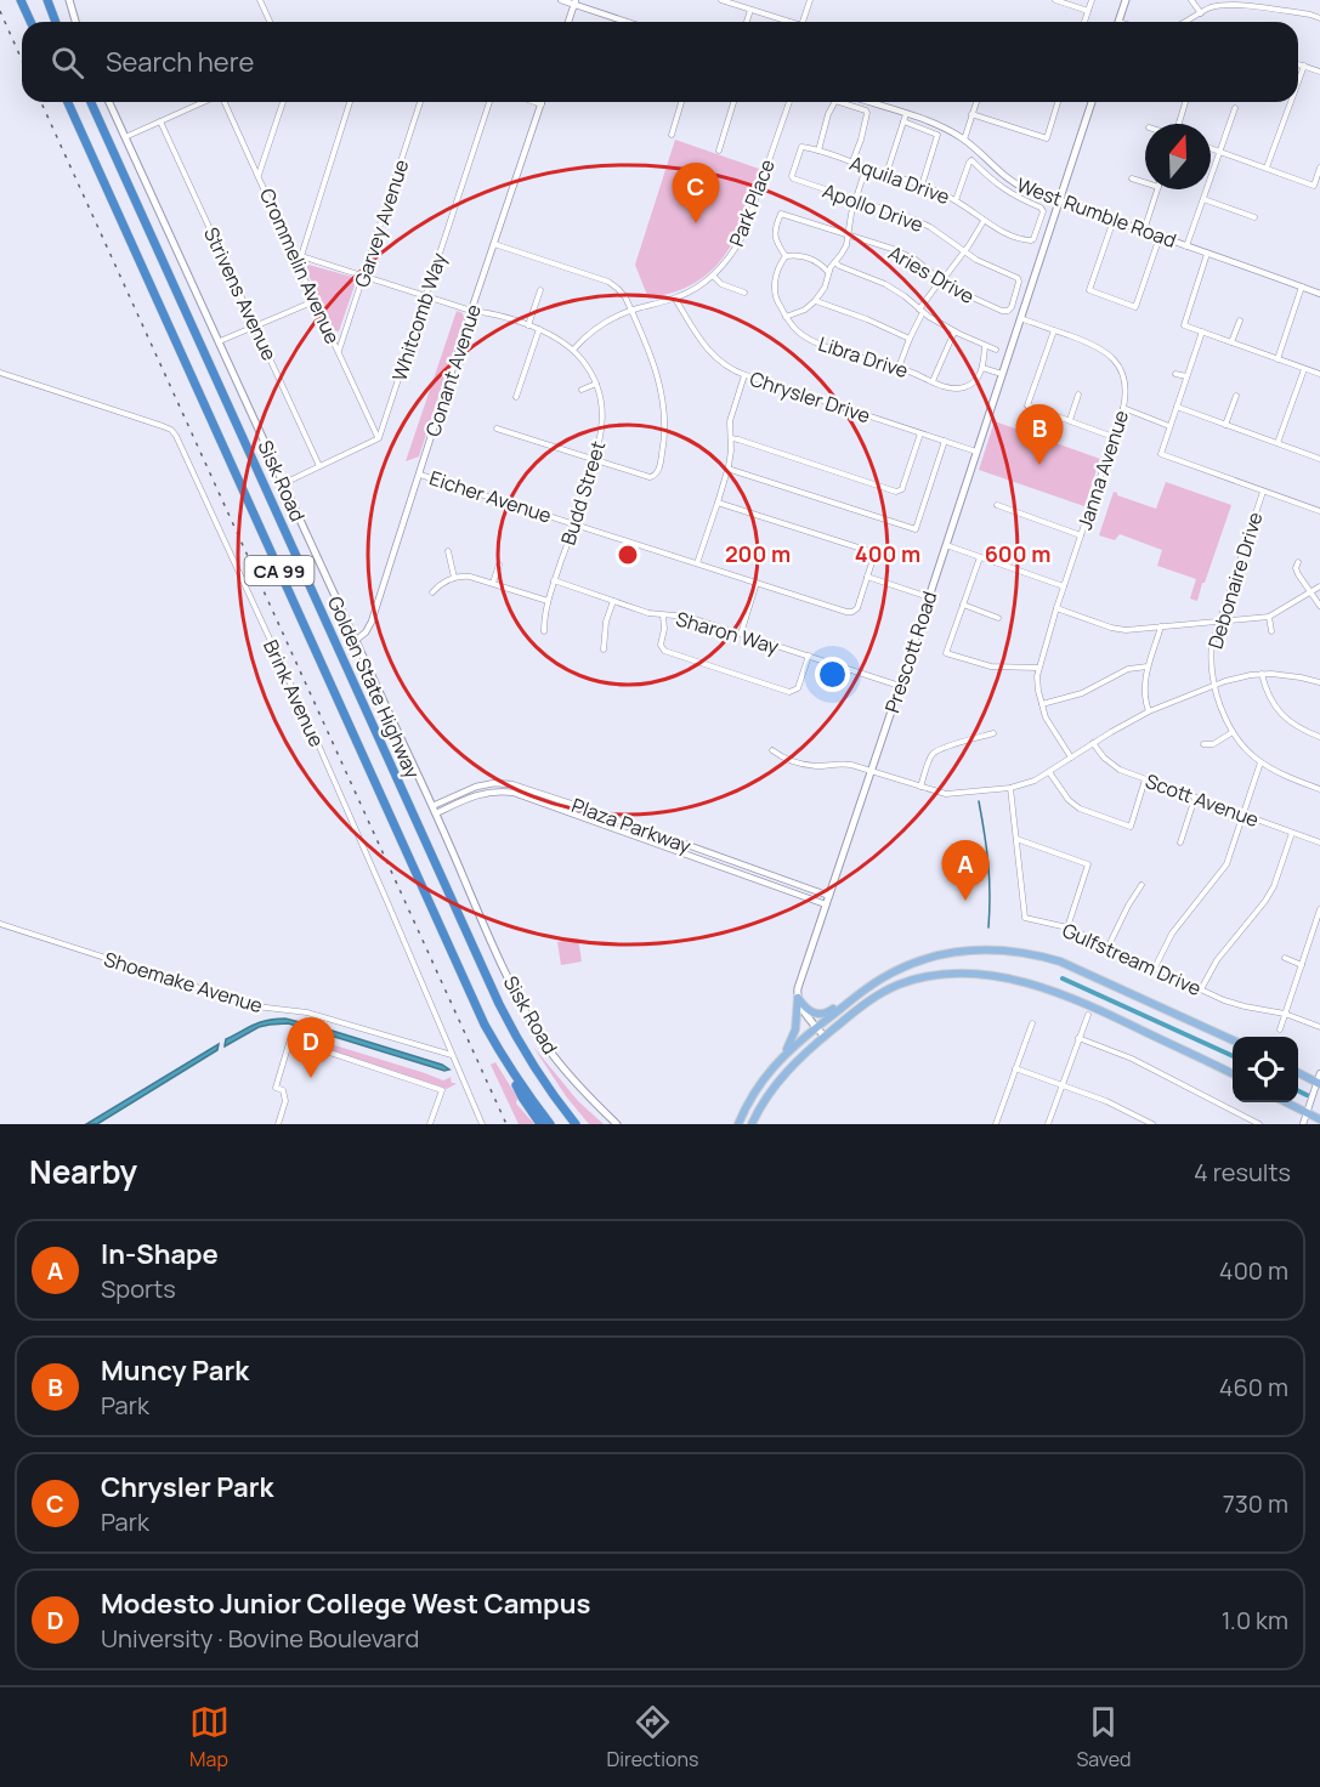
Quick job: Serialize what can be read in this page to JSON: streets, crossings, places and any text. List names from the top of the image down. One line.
{"streets":{"highway":["CA 99","Golden State Highway"],"main road":["Sisk Road","Prescott Road"],"street":["Aquila Drive","Park Place","Apollo Drive","West Rumble Road","Garvey Avenue","Crommelin Avenue","Aries Drive","Strivens Avenue","Whitcomb Way","Libra Drive","Conant Avenue","Chrysler Drive","Janna Avenue","Budd Street","Eicher Avenue","Debonaire Drive","Sharon Way","Brink Avenue","Scott Avenue","Plaza Parkway","Gulfstream Drive","Shoemake Avenue"]},"crossings":[["Aquila Drive","Apollo Drive"],["Park Place","Chrysler Drive"],["Park Place","Budd Street"],["Apollo Drive","Aries Drive"],["West Rumble Road","Prescott Road"],["Garvey Avenue","Crommelin Avenue"],["Garvey Avenue","Budd Street"],["Crommelin Avenue","Whitcomb Way"],["Crommelin Avenue","Budd Street"],["Aries Drive","Libra Drive"],["Whitcomb Way","Budd Street"],["Conant Avenue","Sisk Road"],["Conant Avenue","Budd Street"],["Conant Avenue","Eicher Avenue"],["Chrysler Drive","Prescott Road"],["Janna Avenue","Prescott Road"],["Sisk Road","Plaza Parkway"],["Budd Street","Eicher Avenue"],["Budd Street","Sharon Way"],["Sharon Way","Prescott Road"],["Prescott Road","Plaza Parkway"],["Brink Avenue","Shoemake Avenue"]],"north":"top","page":{"search":"Search here","pins":["C","B","A","D"],"heading":["Nearby","4 results"],"list":[{"mark":"A","name":"In-Shape","note":"Sports","value":"400 m"},{"mark":"B","name":"Muncy Park","note":"Park","value":"460 m"},{"mark":"C","name":"Chrysler Park","note":"Park","value":"730 m"},{"mark":"D","name":"Modesto Junior College West Campus","note":"University · Bovine Boulevard","value":"1.0 km"}],"nav":["Map","Directions","Saved"]},"rings":["200 m","400 m","600 m"]}
